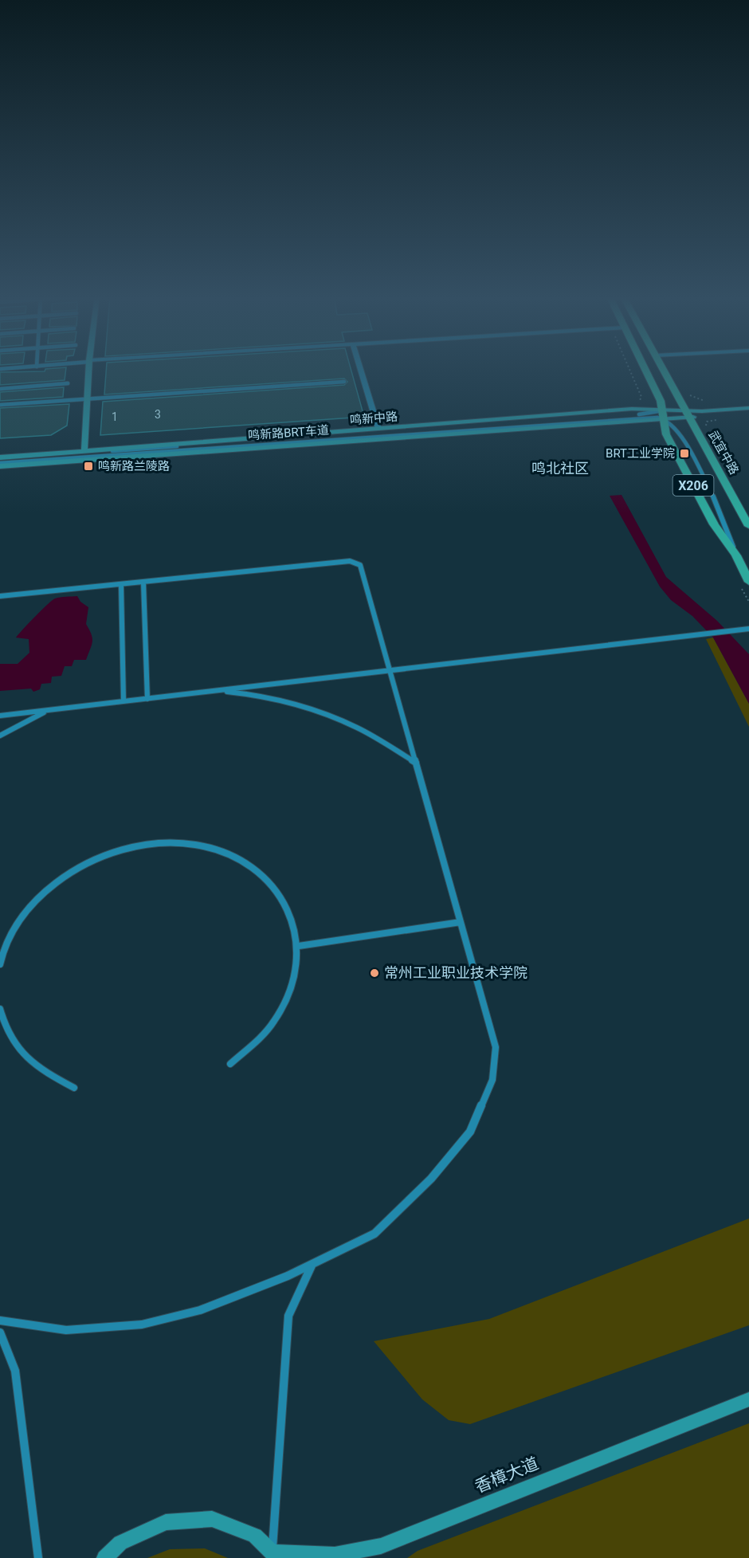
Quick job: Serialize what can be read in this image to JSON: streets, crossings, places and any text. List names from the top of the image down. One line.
{"streets":{"main road":["鸣新中路","武宜中路","X206","香樟大道"],"lane":["鸣新路BRT车道"]},"crossings":[["鸣新中路","鸣新路BRT车道"],["鸣新中路","武宜中路"],["鸣新中路","X206"],["鸣新路BRT车道","X206"]],"districts":["鸣北社区"],"places":{"transit":["BRT工业学院","鸣新路兰陵路"],"other":["常州工业职业技术学院"]},"house_numbers":["3","1"]}
